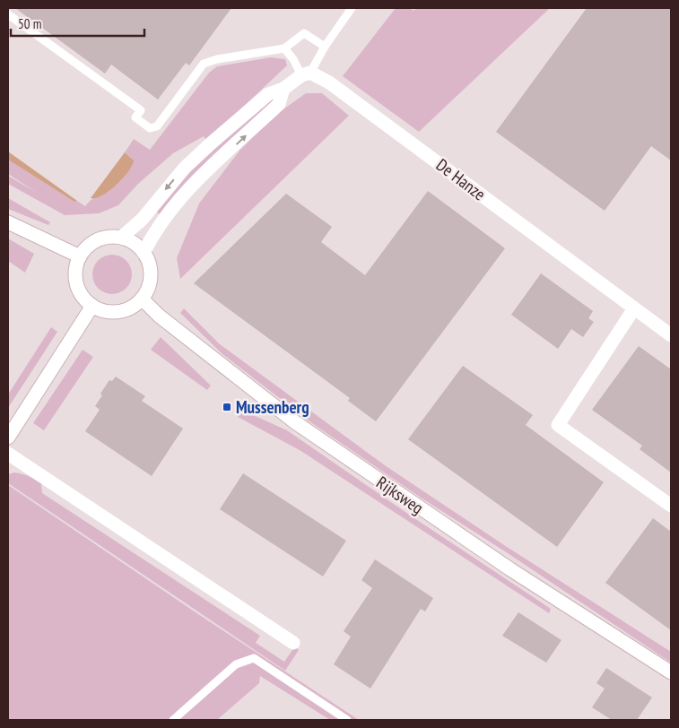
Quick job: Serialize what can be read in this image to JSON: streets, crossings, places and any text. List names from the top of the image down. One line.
{"streets":{"street":["De Hanze","Rijksweg"]},"places":{"transit":["Mussenberg"]},"scale_bar":"50 m"}
